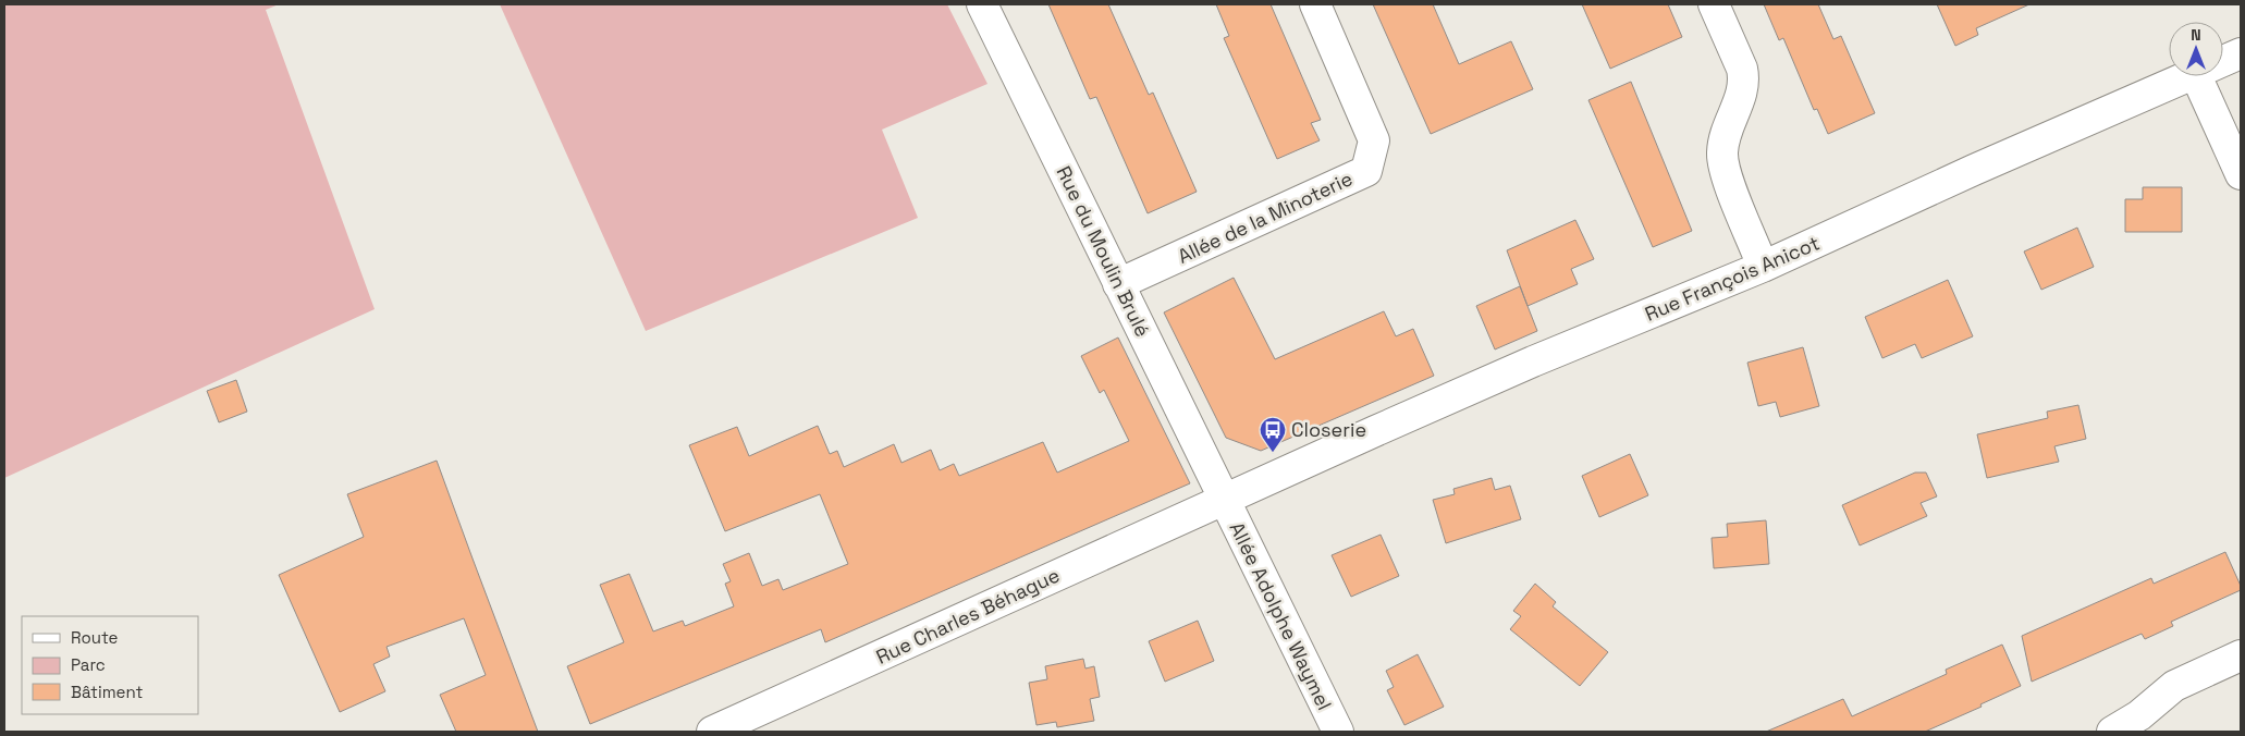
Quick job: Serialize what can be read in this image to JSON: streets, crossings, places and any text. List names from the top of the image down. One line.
{"streets":{"street":["Allée de la Minoterie","Rue du Moulin Brulé","Rue François Anicot","Rue Charles Béhague","Allée Adolphe Waymel"]},"crossings":[["Allée de la Minoterie","Rue du Moulin Brulé"],["Rue du Moulin Brulé","Rue François Anicot"],["Rue du Moulin Brulé","Rue Charles Béhague"],["Rue du Moulin Brulé","Allée Adolphe Waymel"],["Rue François Anicot","Rue Charles Béhague"],["Rue François Anicot","Allée Adolphe Waymel"],["Rue Charles Béhague","Allée Adolphe Waymel"]],"places":{"bus stop":["Closerie"]},"legend":["Route","Parc","Bâtiment"],"north":"top"}
